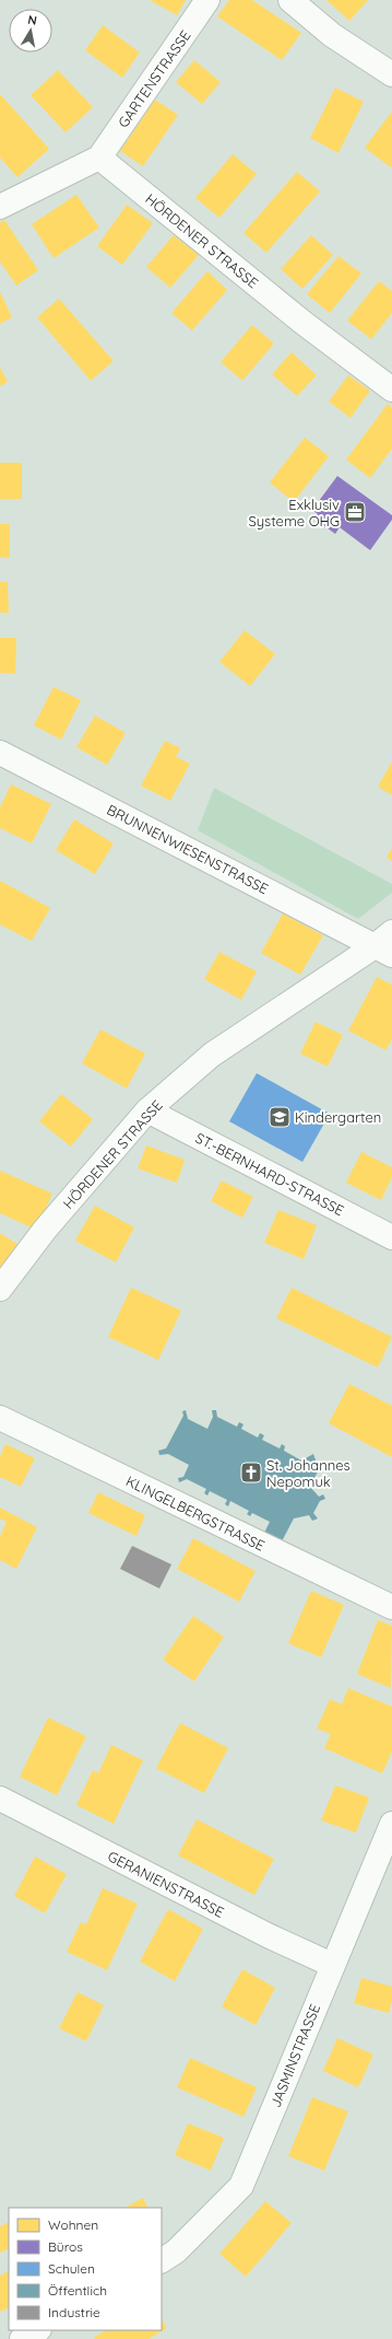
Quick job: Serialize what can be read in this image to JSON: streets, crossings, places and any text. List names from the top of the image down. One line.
{"streets":{"street":["GARTENSTRASSE","HÖRDENER STRASSE","BRUNNENWIESENSTRASSE","ST.-BERNHARD-STRASSE","KLINGELBERGSTRASSE","GERANIENSTRASSE","JASMINSTRASSE"]},"crossings":[["GARTENSTRASSE","HÖRDENER STRASSE"],["HÖRDENER STRASSE","BRUNNENWIESENSTRASSE"],["HÖRDENER STRASSE","ST.-BERNHARD-STRASSE"],["GERANIENSTRASSE","JASMINSTRASSE"]],"places":{"office":["Exklusiv Systeme OHG"],"school or university":["Kindergarten"],"church":["St. Johannes Nepomuk"]},"legend":["Wohnen","Büros","Schulen","Öffentlich","Industrie"],"north":"top"}
